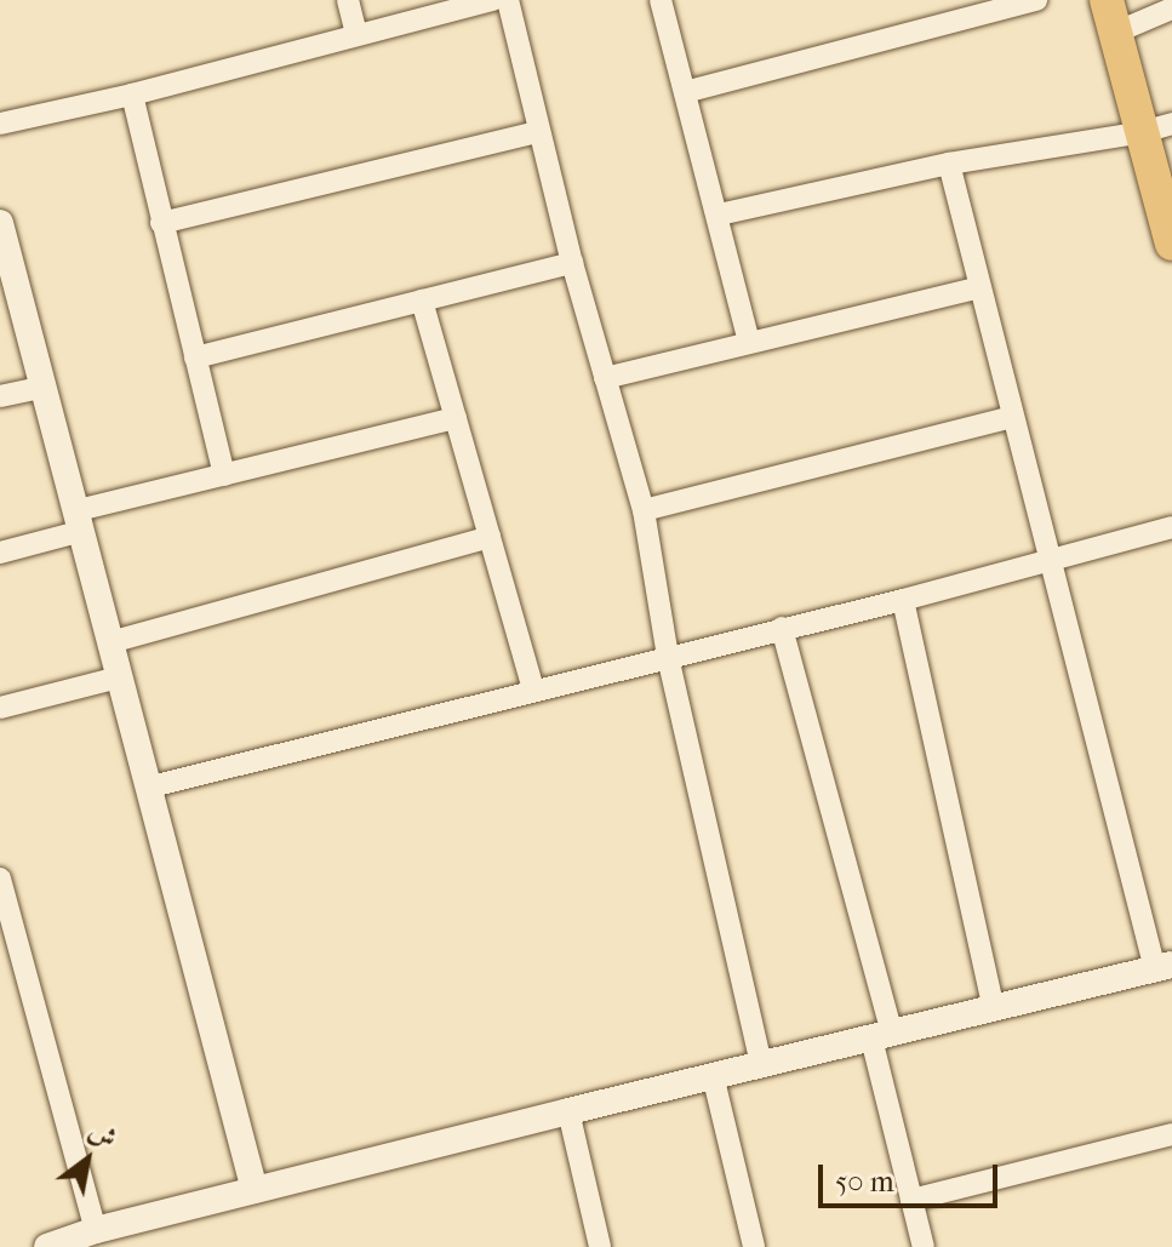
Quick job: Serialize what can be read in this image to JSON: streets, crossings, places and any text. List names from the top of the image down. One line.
{"scale_bar":"50 m","north":"top right"}
